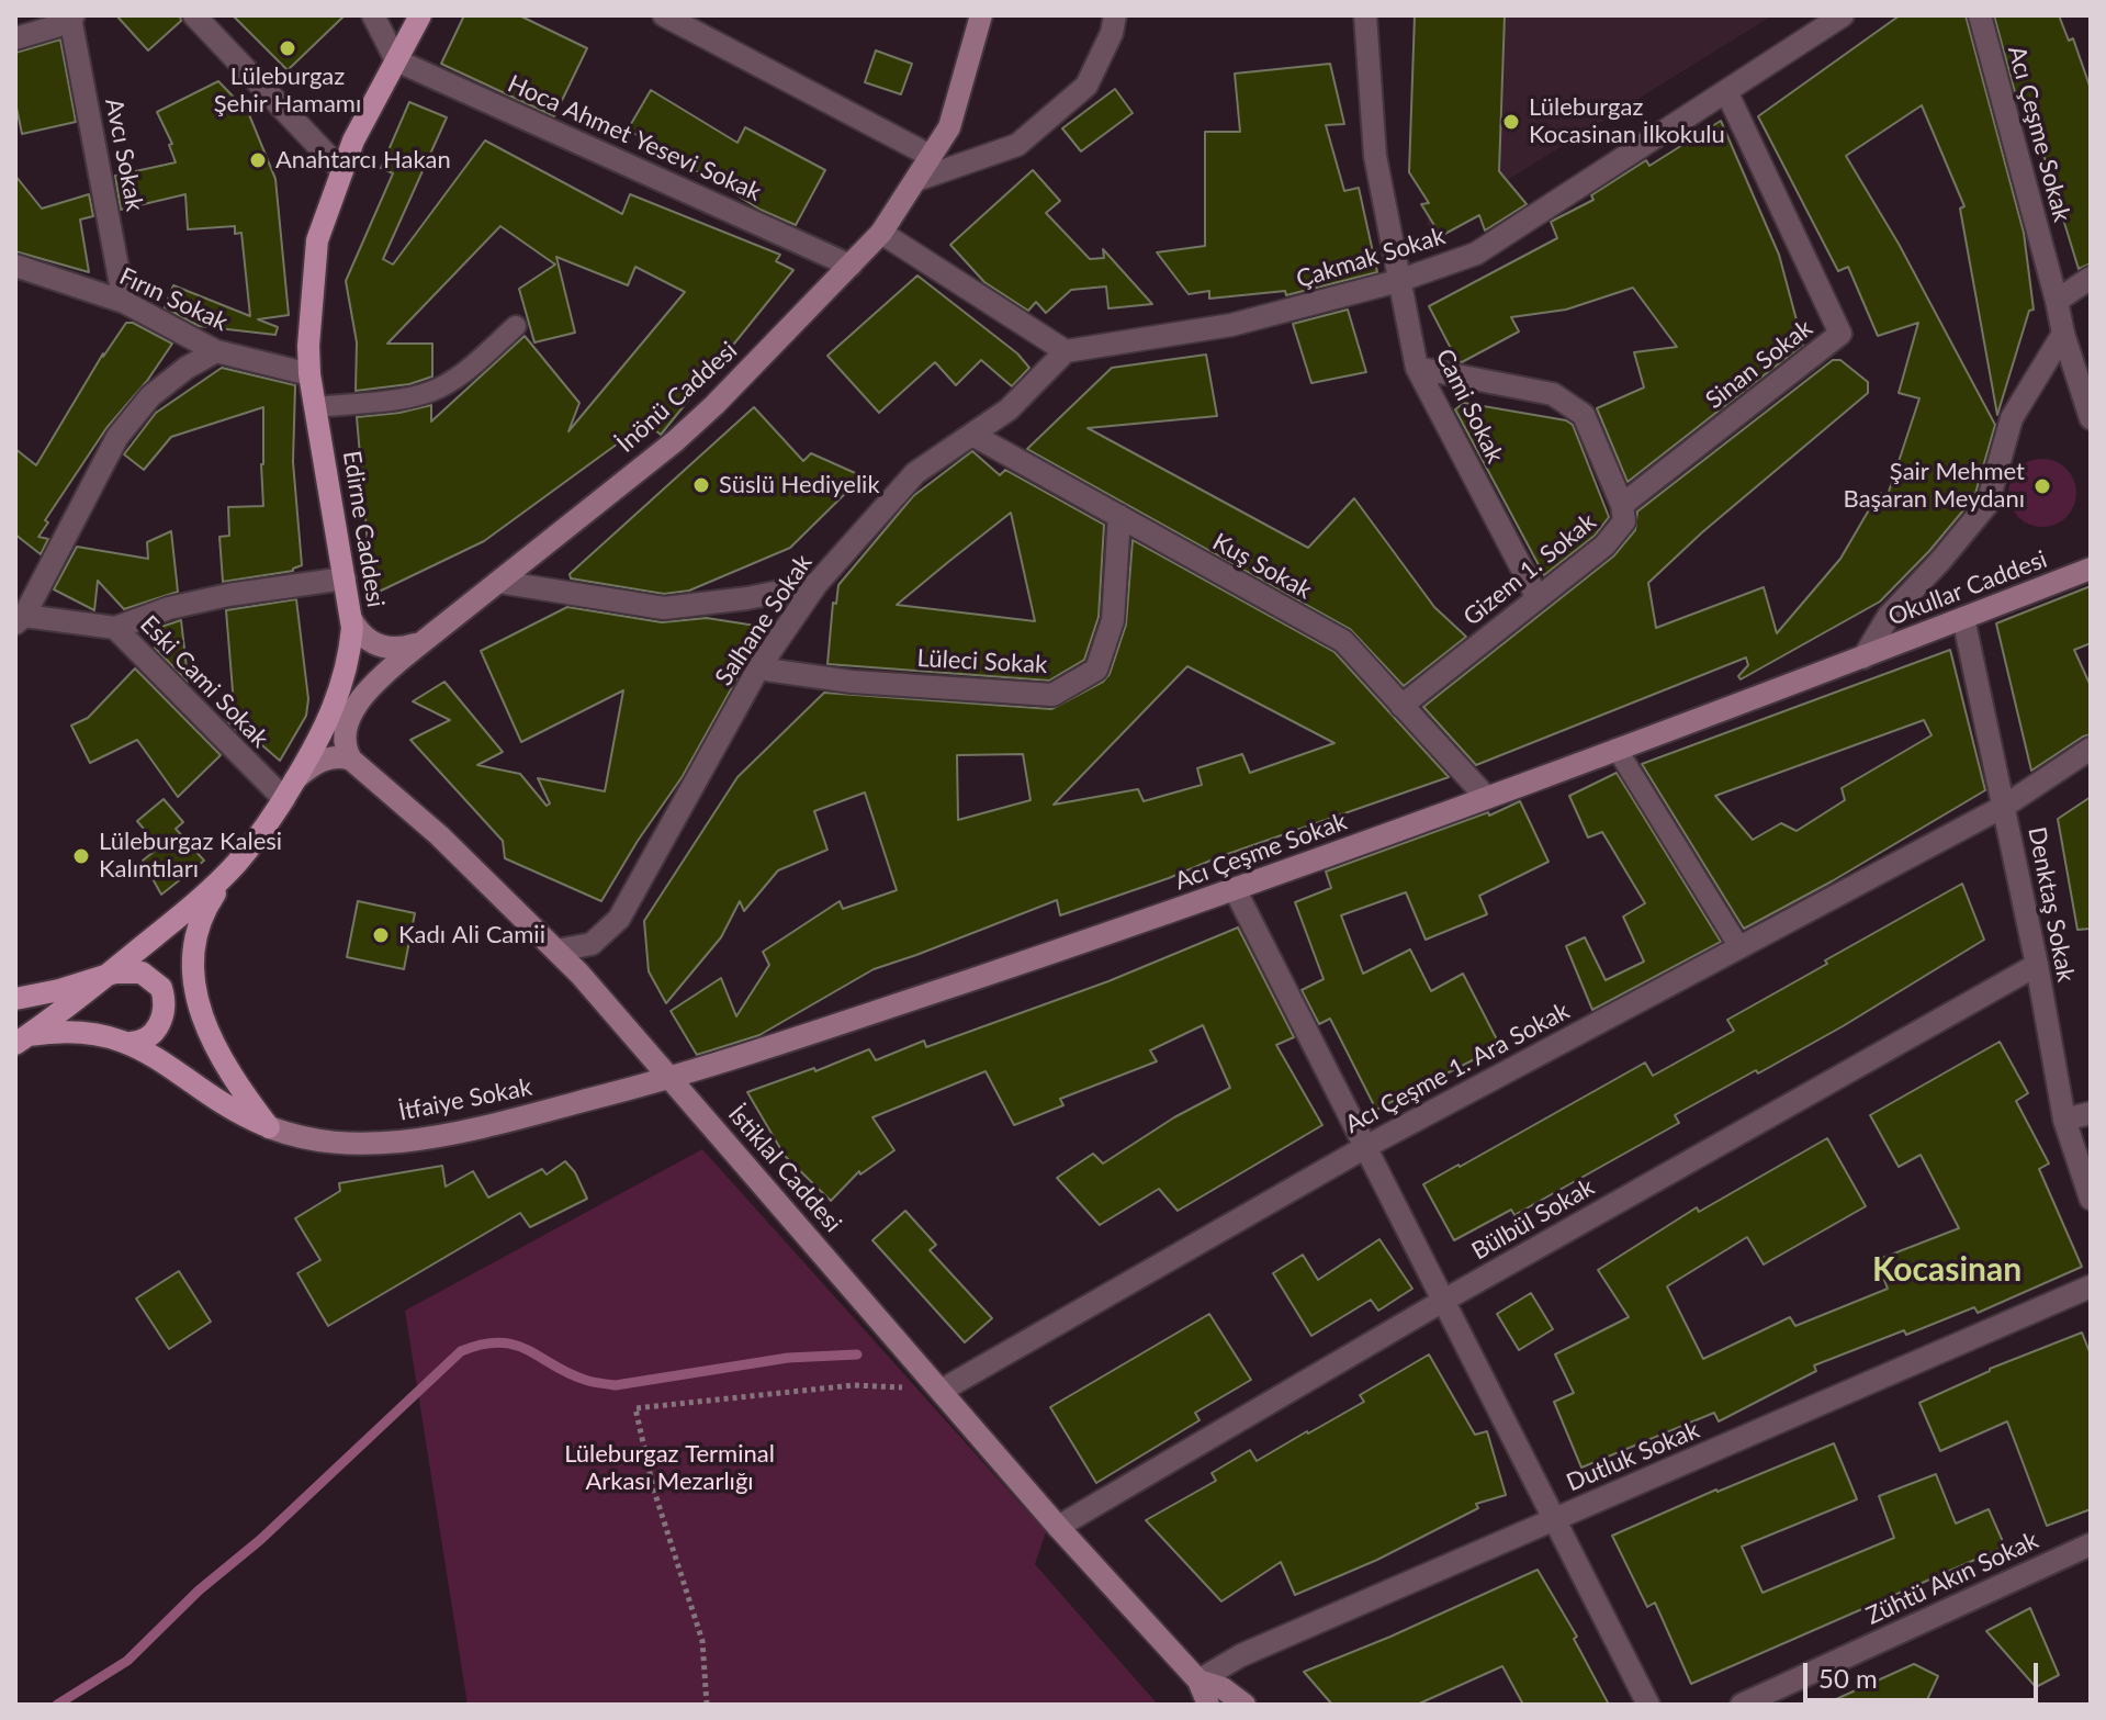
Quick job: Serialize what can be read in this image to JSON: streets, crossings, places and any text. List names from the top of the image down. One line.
{"streets":{"main road":["Acı Çeşme Sokak","İnönü Caddesi","Edirne Caddesi","Okullar Caddesi","İtfaiye Sokak","İstiklal Caddesi"],"street":["Hoca Ahmet Yesevi Sokak","Avcı Sokak","Çakmak Sokak","Fırın Sokak","Sinan Sokak","Cami Sokak","Kuş Sokak","Gizem 1. Sokak","Salhane Sokak","Lüleci Sokak","Eski Cami Sokak","Denktaş Sokak","Acı Çeşme 1. Ara Sokak","Bülbül Sokak","Dutluk Sokak","Zühtü Akın Sokak"]},"crossings":[["Acı Çeşme Sokak","Kuş Sokak"],["Acı Çeşme Sokak","Okullar Caddesi"],["Acı Çeşme Sokak","İtfaiye Sokak"],["Acı Çeşme Sokak","İstiklal Caddesi"],["Hoca Ahmet Yesevi Sokak","İnönü Caddesi"],["Hoca Ahmet Yesevi Sokak","Edirne Caddesi"],["Avcı Sokak","Fırın Sokak"],["Çakmak Sokak","Sinan Sokak"],["Çakmak Sokak","Cami Sokak"],["Çakmak Sokak","Salhane Sokak"],["Fırın Sokak","Edirne Caddesi"],["Sinan Sokak","Gizem 1. Sokak"],["İnönü Caddesi","İstiklal Caddesi"],["Cami Sokak","Gizem 1. Sokak"],["Edirne Caddesi","Eski Cami Sokak"],["Edirne Caddesi","İtfaiye Sokak"],["Kuş Sokak","Gizem 1. Sokak"],["Kuş Sokak","Salhane Sokak"],["Kuş Sokak","Lüleci Sokak"],["Okullar Caddesi","Denktaş Sokak"],["Salhane Sokak","Lüleci Sokak"],["Salhane Sokak","İstiklal Caddesi"],["Denktaş Sokak","Acı Çeşme 1. Ara Sokak"],["Denktaş Sokak","Bülbül Sokak"],["Acı Çeşme 1. Ara Sokak","İstiklal Caddesi"],["İtfaiye Sokak","İstiklal Caddesi"],["İstiklal Caddesi","Bülbül Sokak"],["İstiklal Caddesi","Dutluk Sokak"]],"districts":["Kocasinan"],"parks":["Lüleburgaz Terminal Arkası Mezarlığı"],"places":["Lüleburgaz Şehir Hamamı","Lüleburgaz Kocasinan İlkokulu","Anahtarcı Hakan","Süslü Hediyelik","Şair Mehmet Başaran Meydanı","Lüleburgaz Kalesi Kalıntıları","Kadı Ali Camii"],"scale_bar":"50 m"}
